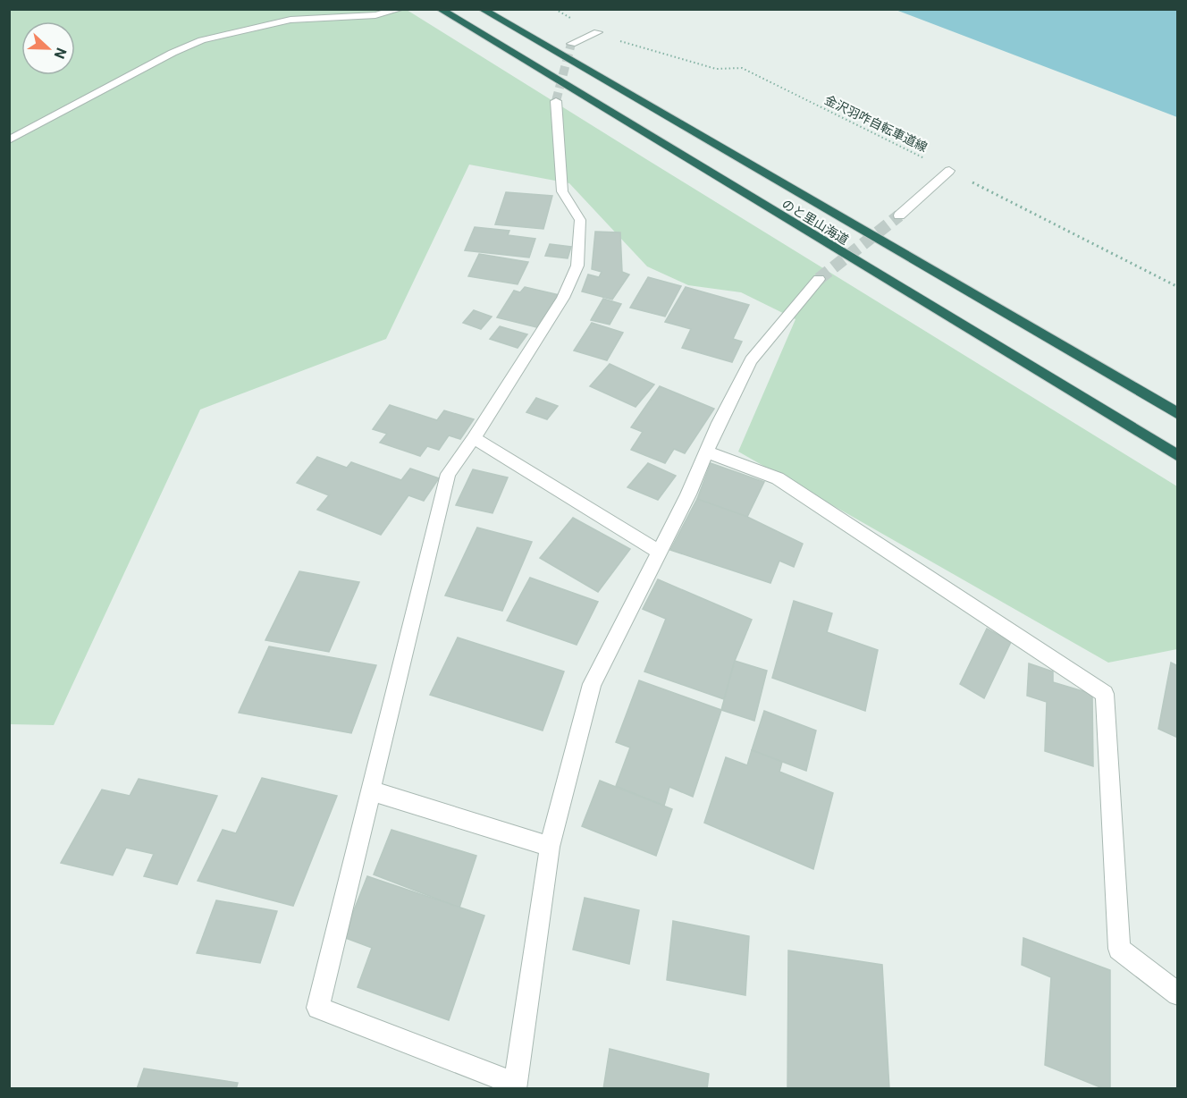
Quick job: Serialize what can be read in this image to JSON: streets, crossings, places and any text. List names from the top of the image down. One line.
{"streets":{"highway":["のと里山海道"],"path":["金沢羽咋自転車道線"]},"north":"right"}
